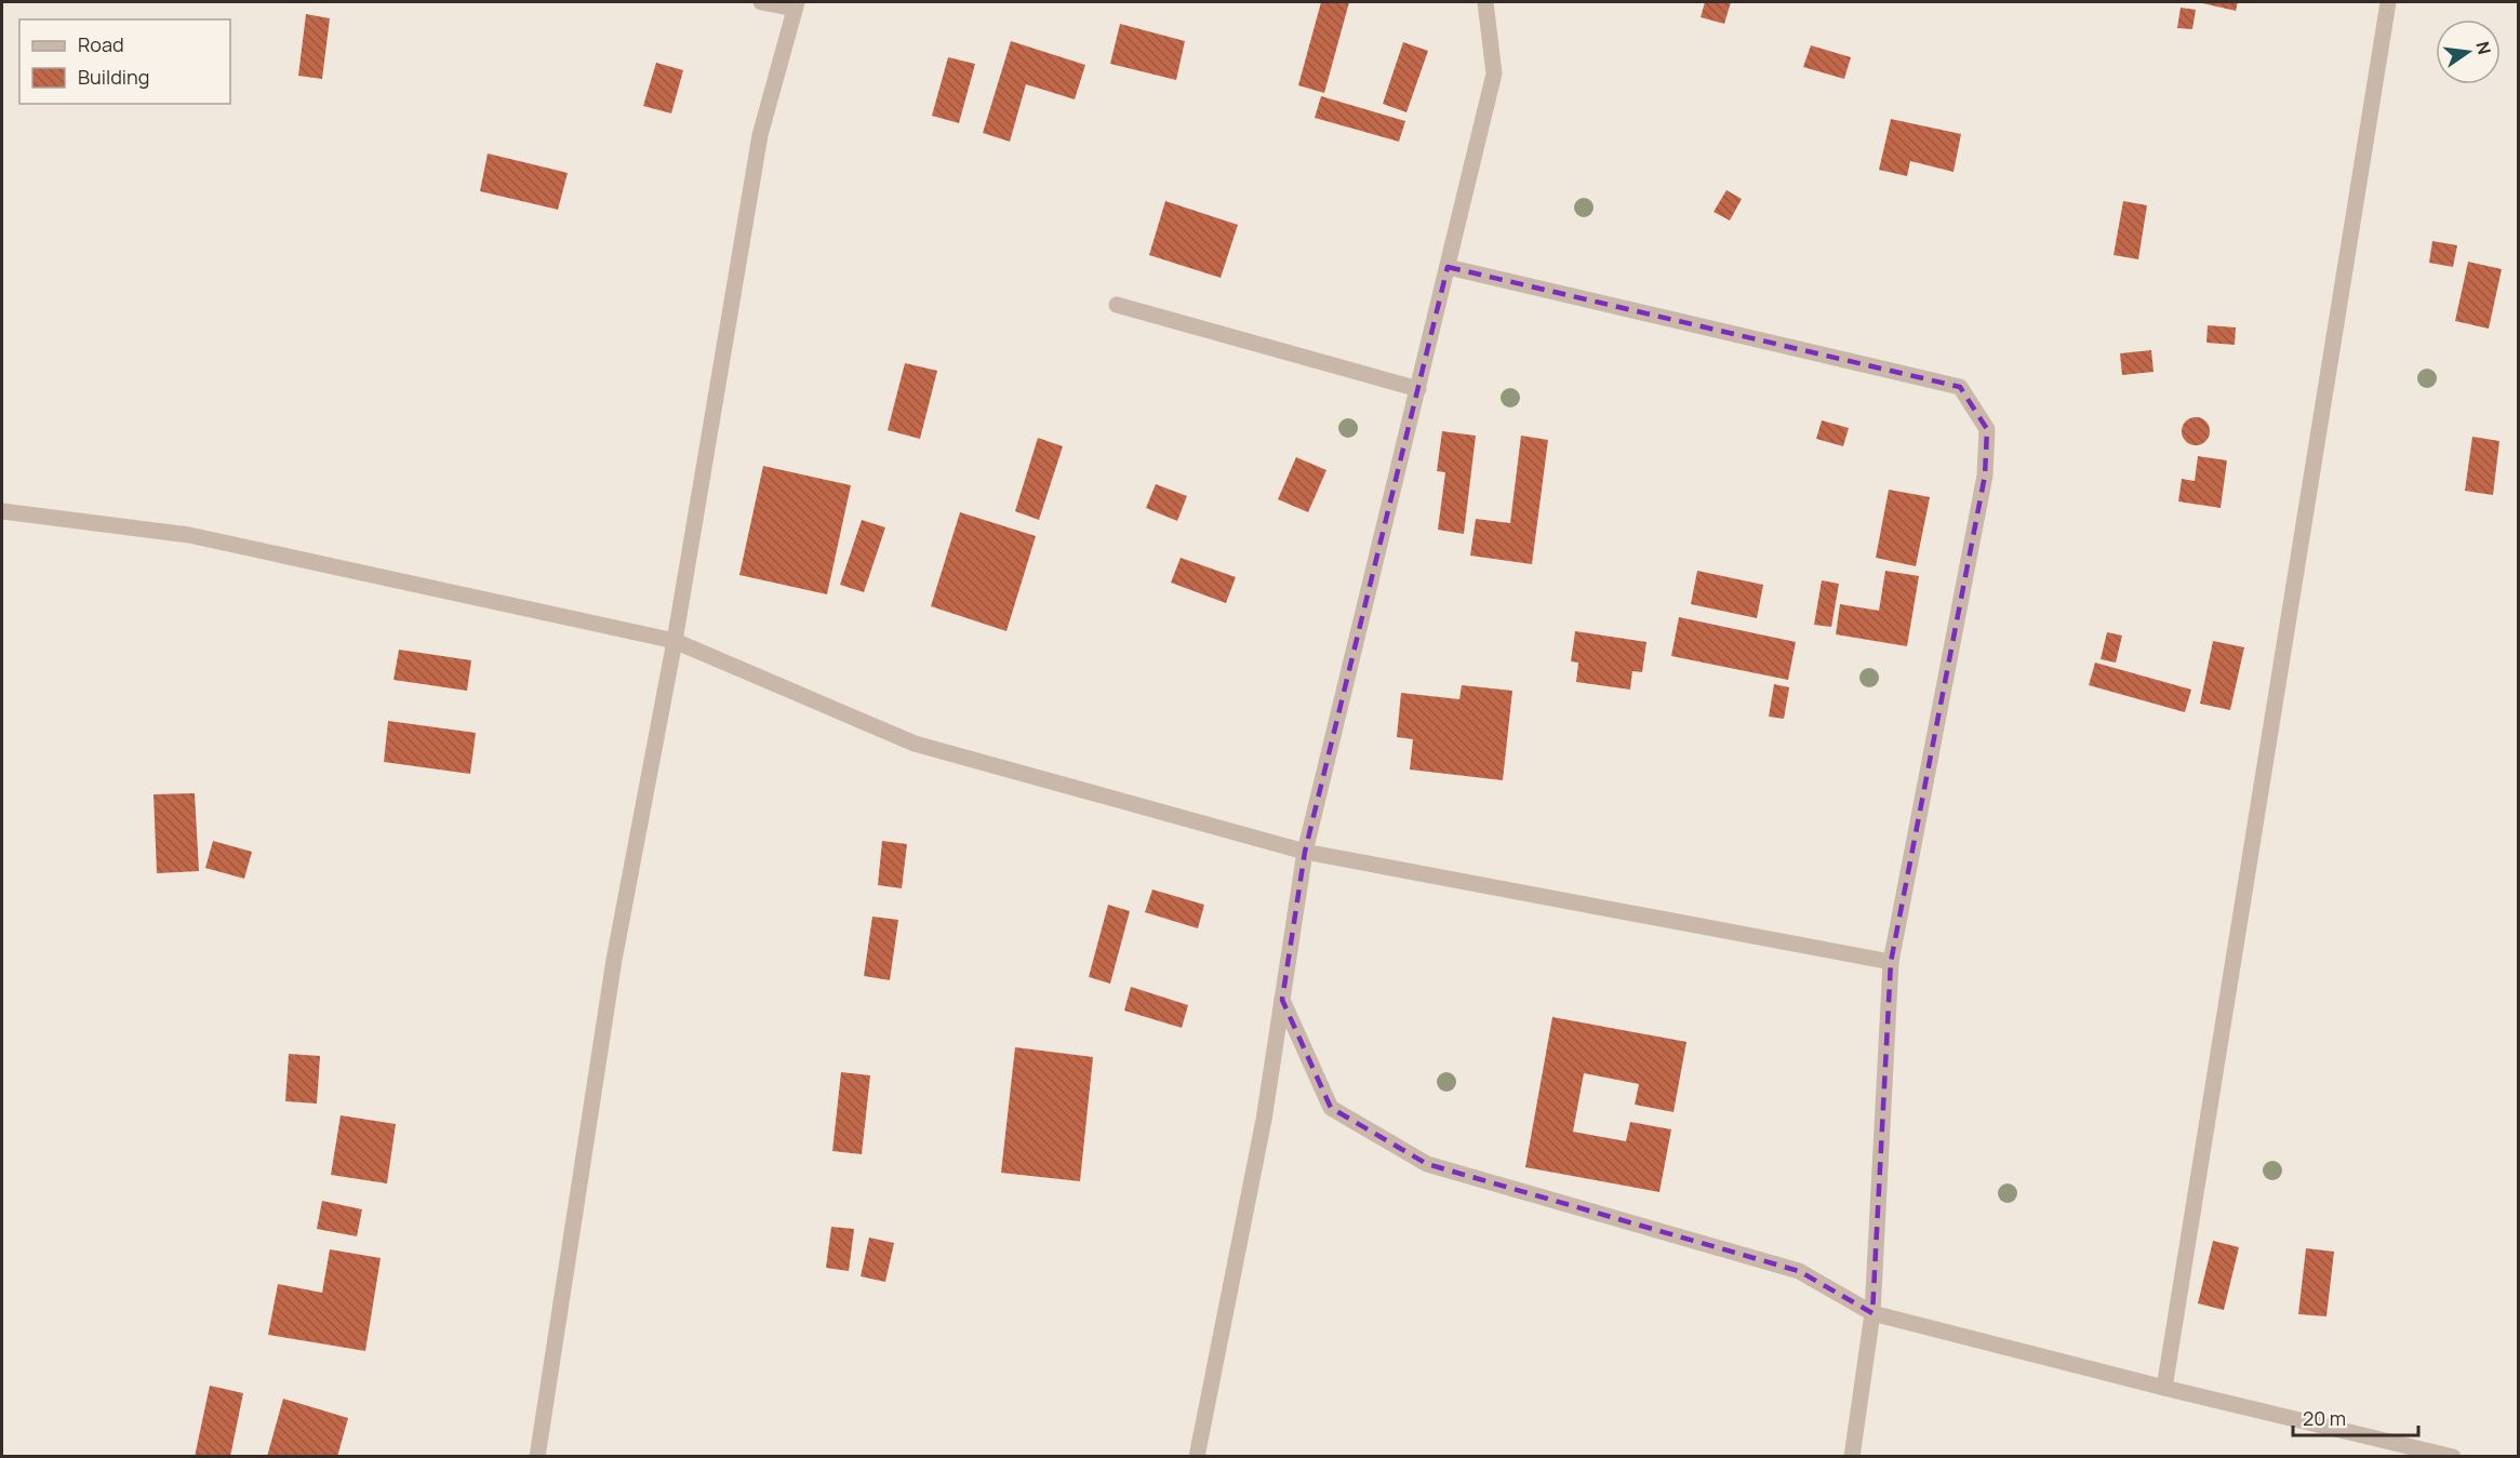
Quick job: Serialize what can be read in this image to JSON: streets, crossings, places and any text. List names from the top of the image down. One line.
{"legend":["Road","Building"],"scale_bar":"20 m","north":"right"}
